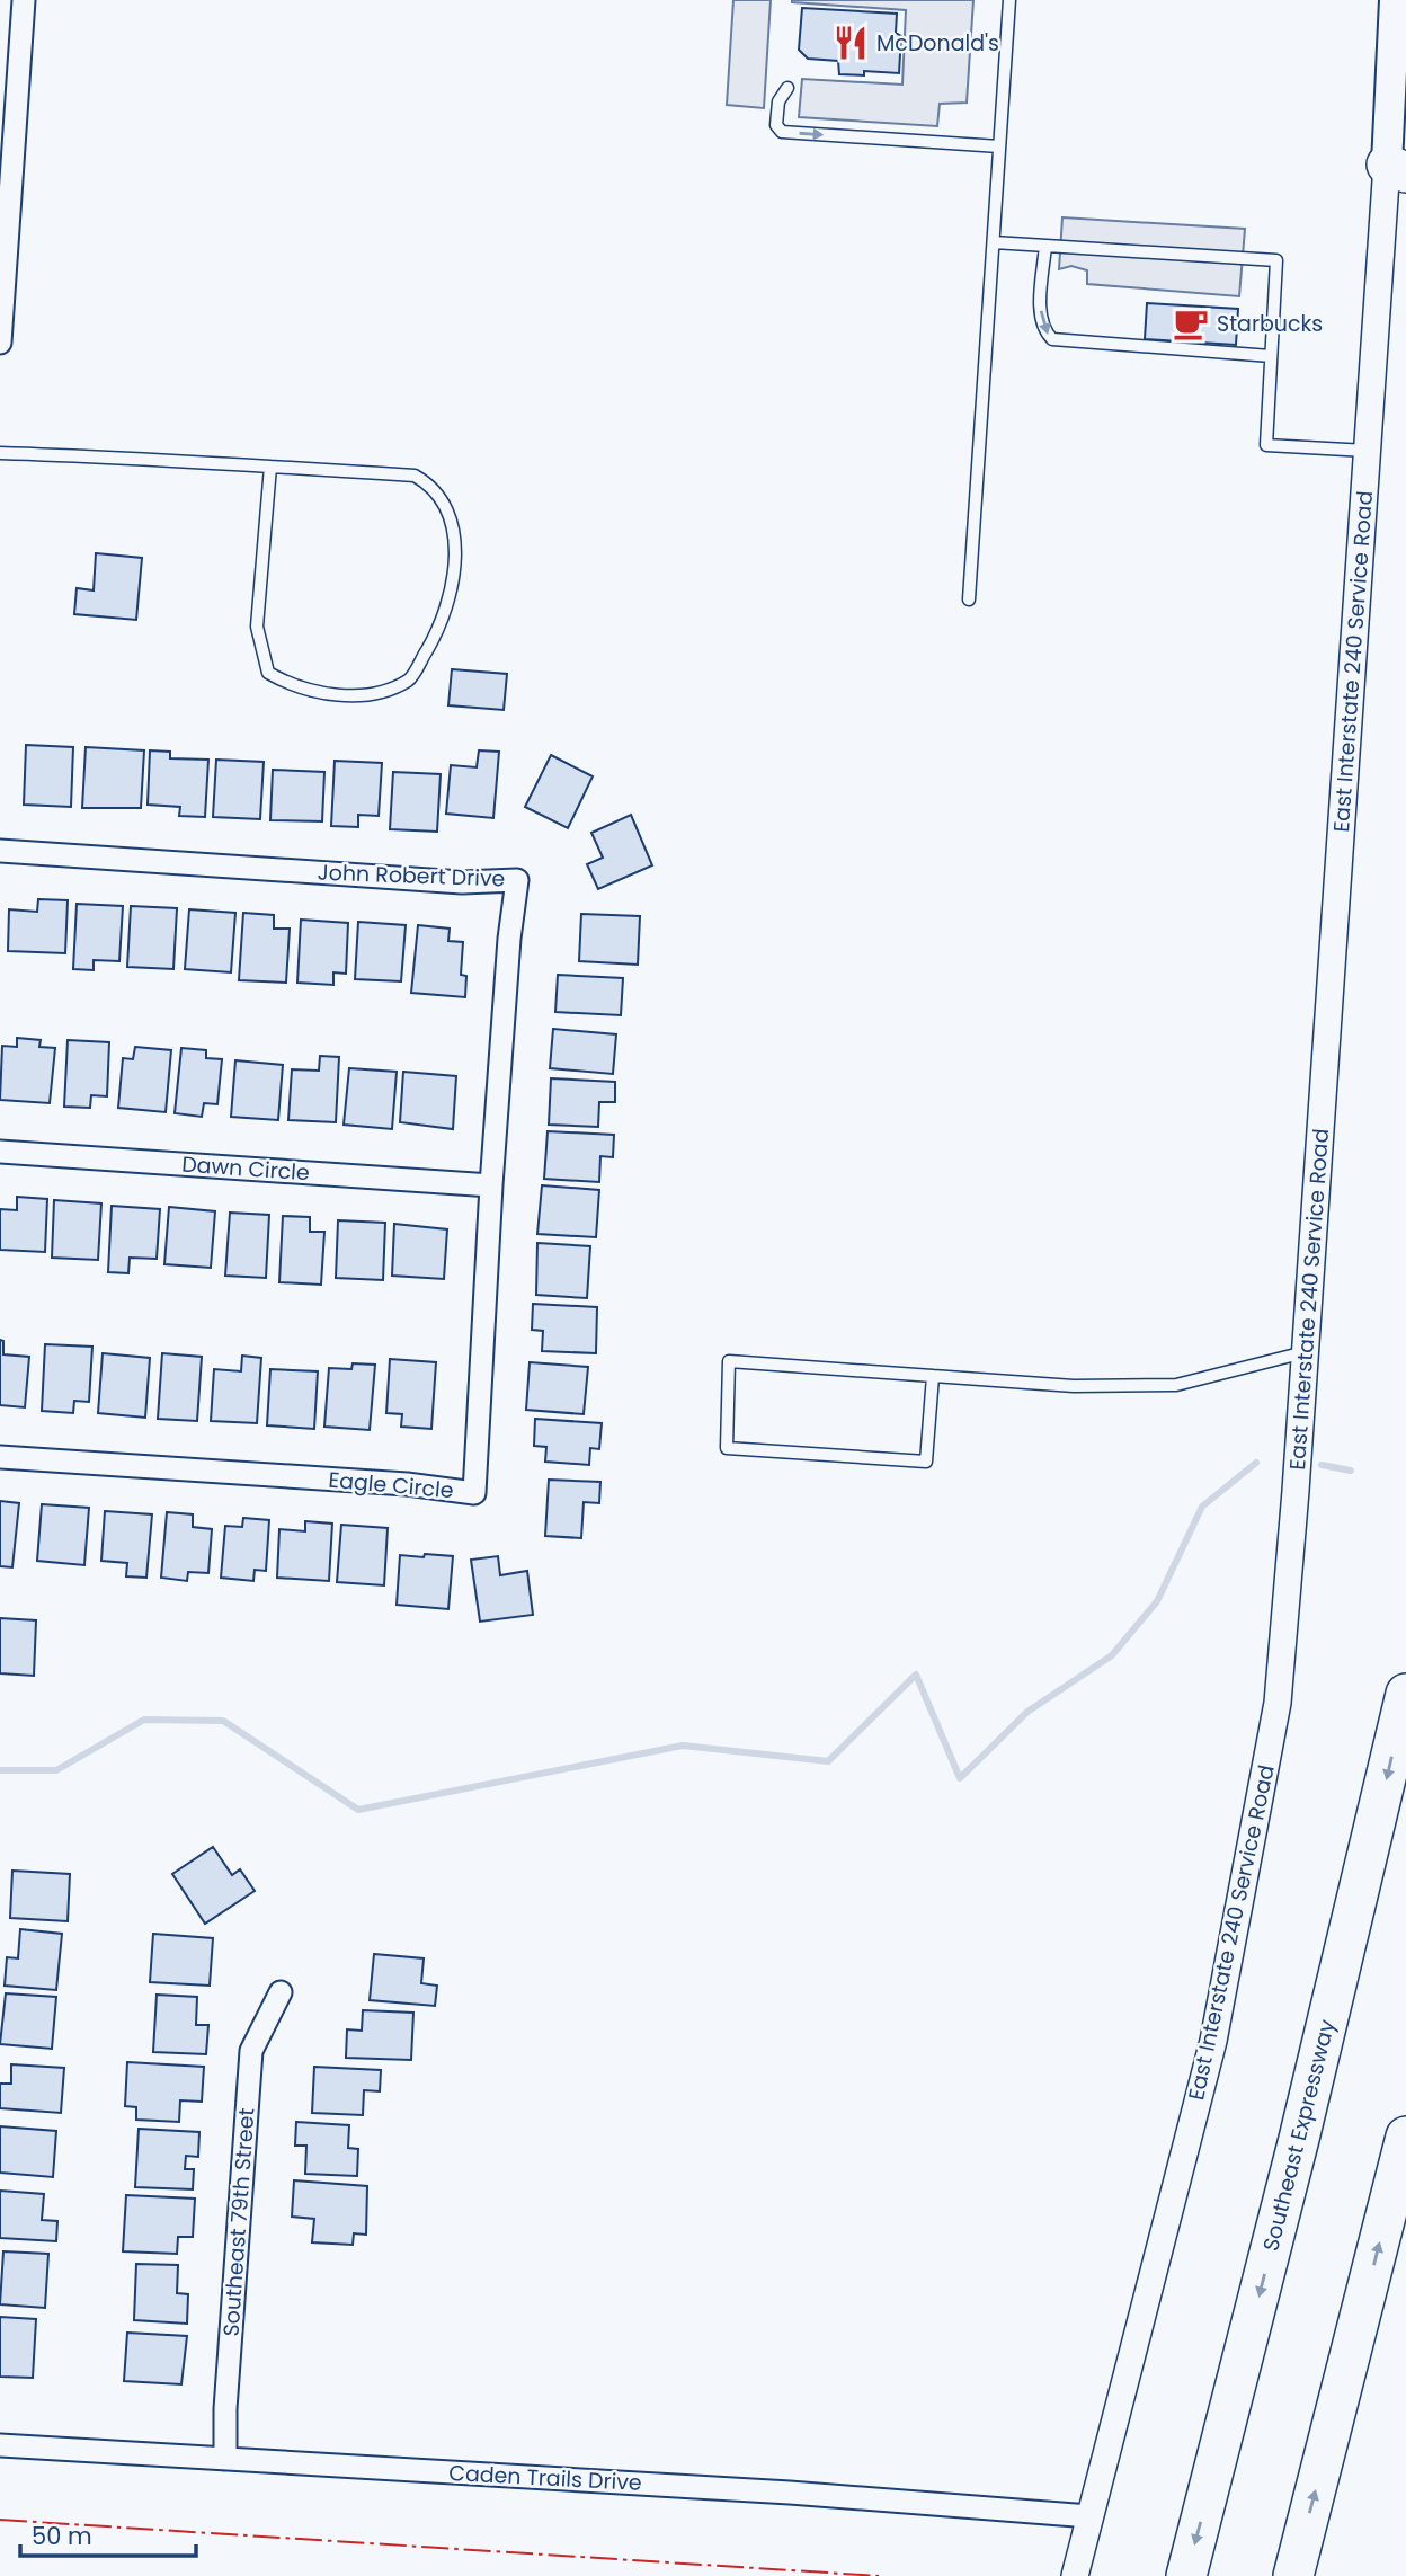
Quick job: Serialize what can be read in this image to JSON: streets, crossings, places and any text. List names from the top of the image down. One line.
{"streets":{"highway":["Southeast Expressway"],"main road":["East Interstate 240 Service Road"],"street":["John Robert Drive","Dawn Circle","Eagle Circle","Southeast 79th Street","Caden Trails Drive"]},"crossings":[["East Interstate 240 Service Road","Caden Trails Drive"],["John Robert Drive","Dawn Circle"],["John Robert Drive","Eagle Circle"],["Dawn Circle","Eagle Circle"],["Southeast 79th Street","Caden Trails Drive"]],"places":{"restaurant":["McDonald's"],"cafe":["Starbucks"]},"scale_bar":"50 m"}
